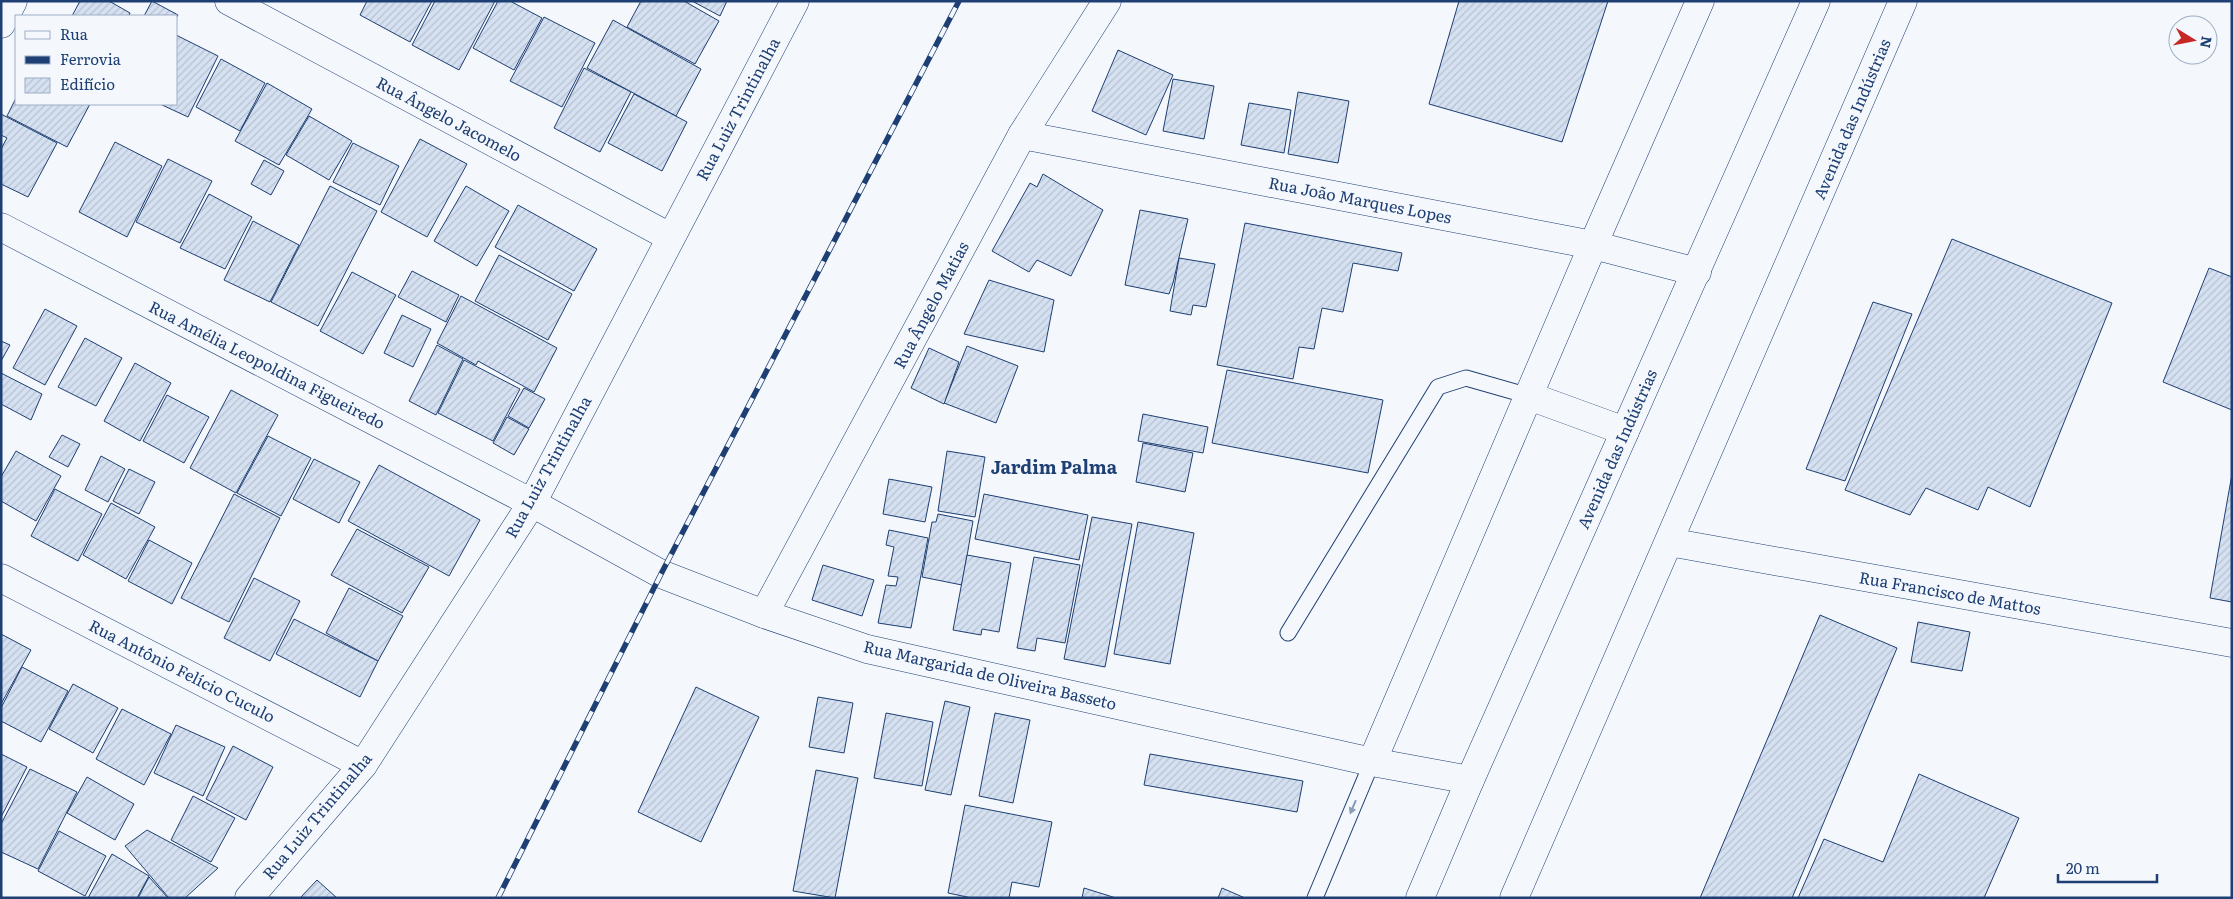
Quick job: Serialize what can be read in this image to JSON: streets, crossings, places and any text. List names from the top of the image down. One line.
{"streets":{"street":["Rua Luiz Trintinalha","Rua Ângelo Jacomelo","Avenida das Indústrias","Rua João Marques Lopes","Rua Ângelo Matias","Rua Amélia Leopoldina Figueiredo","Rua Francisco de Mattos","Rua Antônio Felício Cuculo","Rua Margarida de Oliveira Basseto"]},"crossings":[["Rua Luiz Trintinalha","Rua Ângelo Jacomelo"],["Rua Luiz Trintinalha","Rua Amélia Leopoldina Figueiredo"],["Rua Luiz Trintinalha","Rua Antônio Felício Cuculo"],["Rua Luiz Trintinalha","Rua Margarida de Oliveira Basseto"],["Avenida das Indústrias","Rua João Marques Lopes"],["Avenida das Indústrias","Rua Francisco de Mattos"],["Avenida das Indústrias","Rua Margarida de Oliveira Basseto"],["Rua João Marques Lopes","Rua Ângelo Matias"],["Rua Ângelo Matias","Rua Margarida de Oliveira Basseto"],["Rua Amélia Leopoldina Figueiredo","Rua Margarida de Oliveira Basseto"]],"districts":["Jardim Palma"],"legend":["Rua","Ferrovia","Edifício"],"scale_bar":"20 m","north":"right"}
